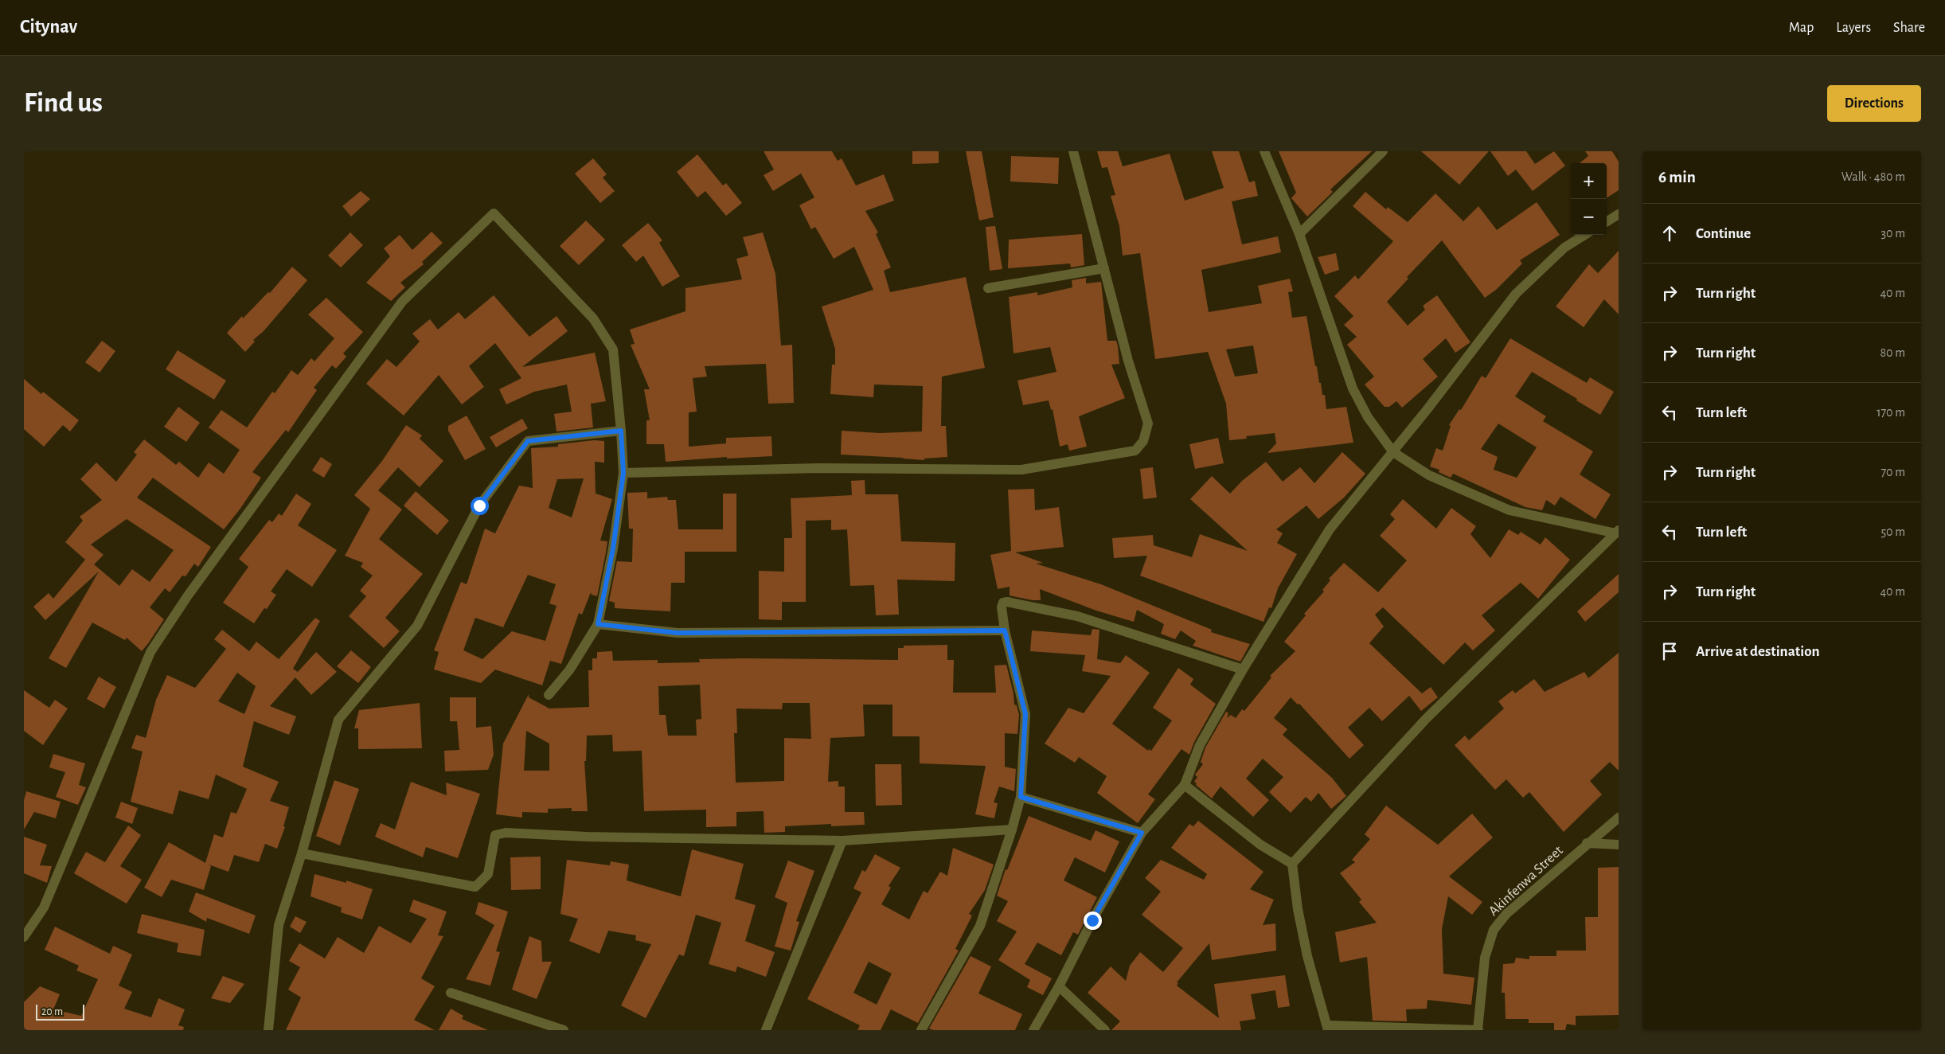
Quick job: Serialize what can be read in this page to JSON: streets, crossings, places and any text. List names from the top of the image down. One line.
{"streets":{"street":["Akinfenwa Street"]},"scale_bar":"20 m","page":{"header":"Citynav","nav":["Map","Layers","Share"],"buttons":"Directions","title":"Find us","heading":["6 min","Walk · 480 m"],"map_buttons":["+","−"],"list":[["Continue","30 m"],["Turn right","40 m"],["Turn right","80 m"],["Turn left","170 m"],["Turn right","70 m"],["Turn left","50 m"],["Turn right","40 m"],"Arrive at destination"],"scale":"20 m"}}
